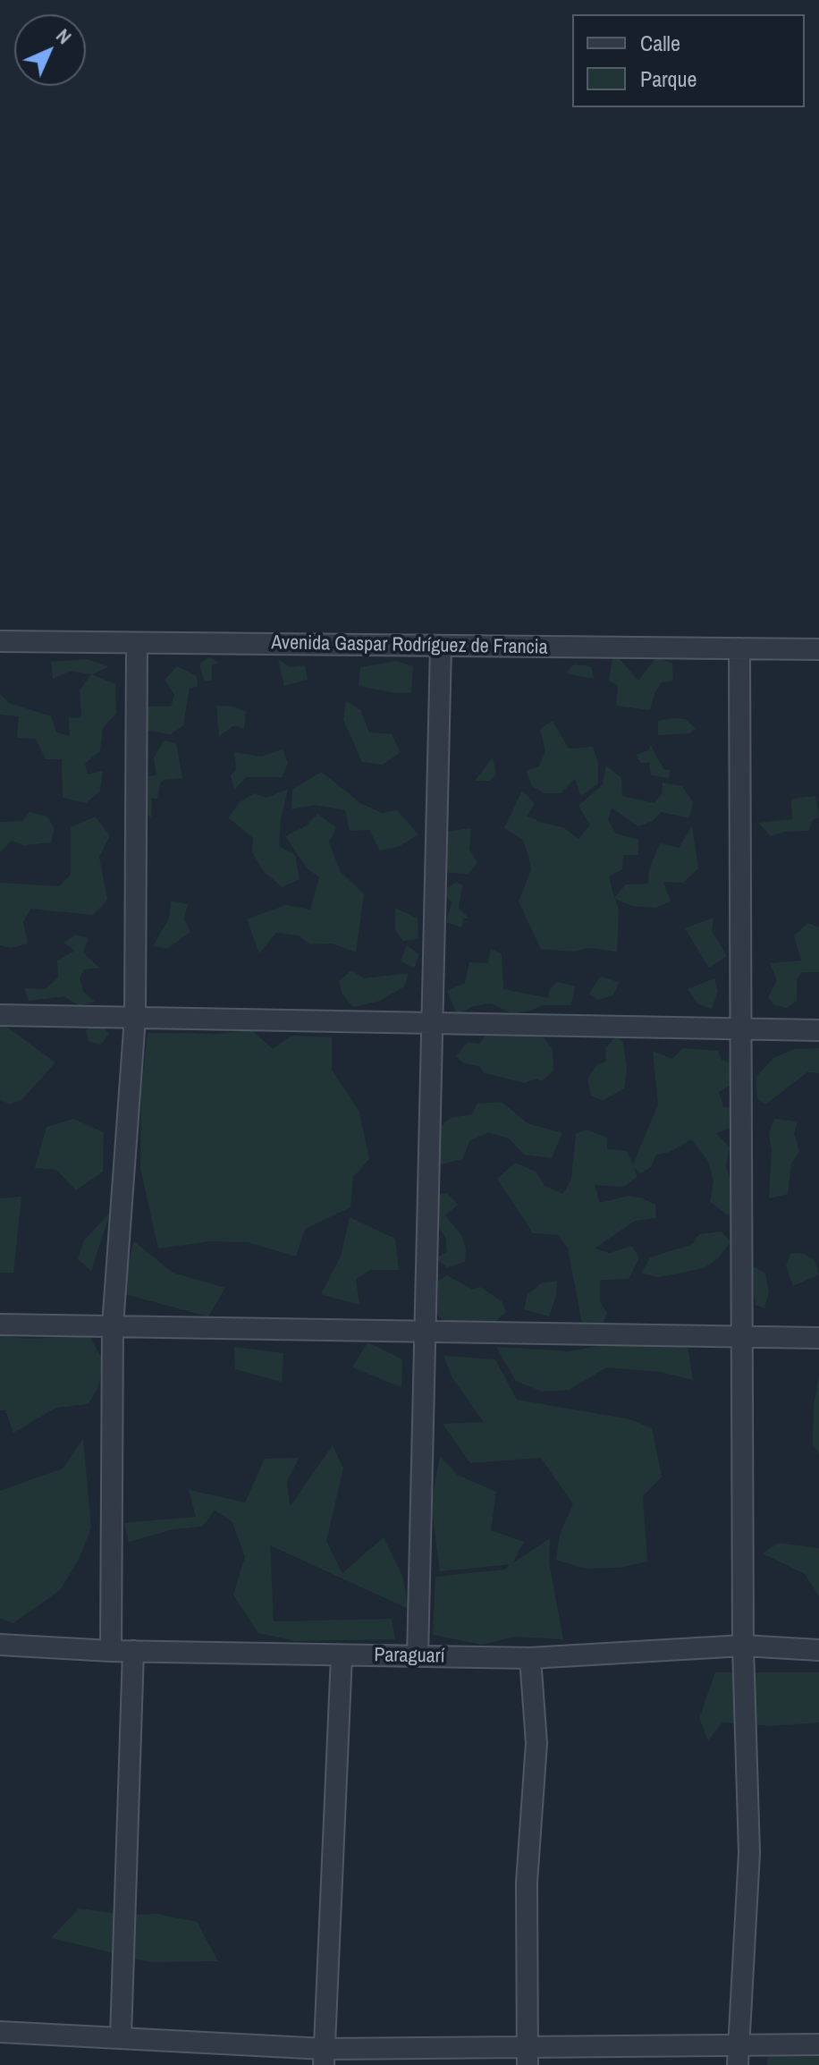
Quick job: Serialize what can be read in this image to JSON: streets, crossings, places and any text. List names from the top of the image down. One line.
{"streets":{"street":["Avenida Gaspar Rodríguez de Francia","Paraguarí"]},"legend":["Calle","Parque"],"north":"top right"}
